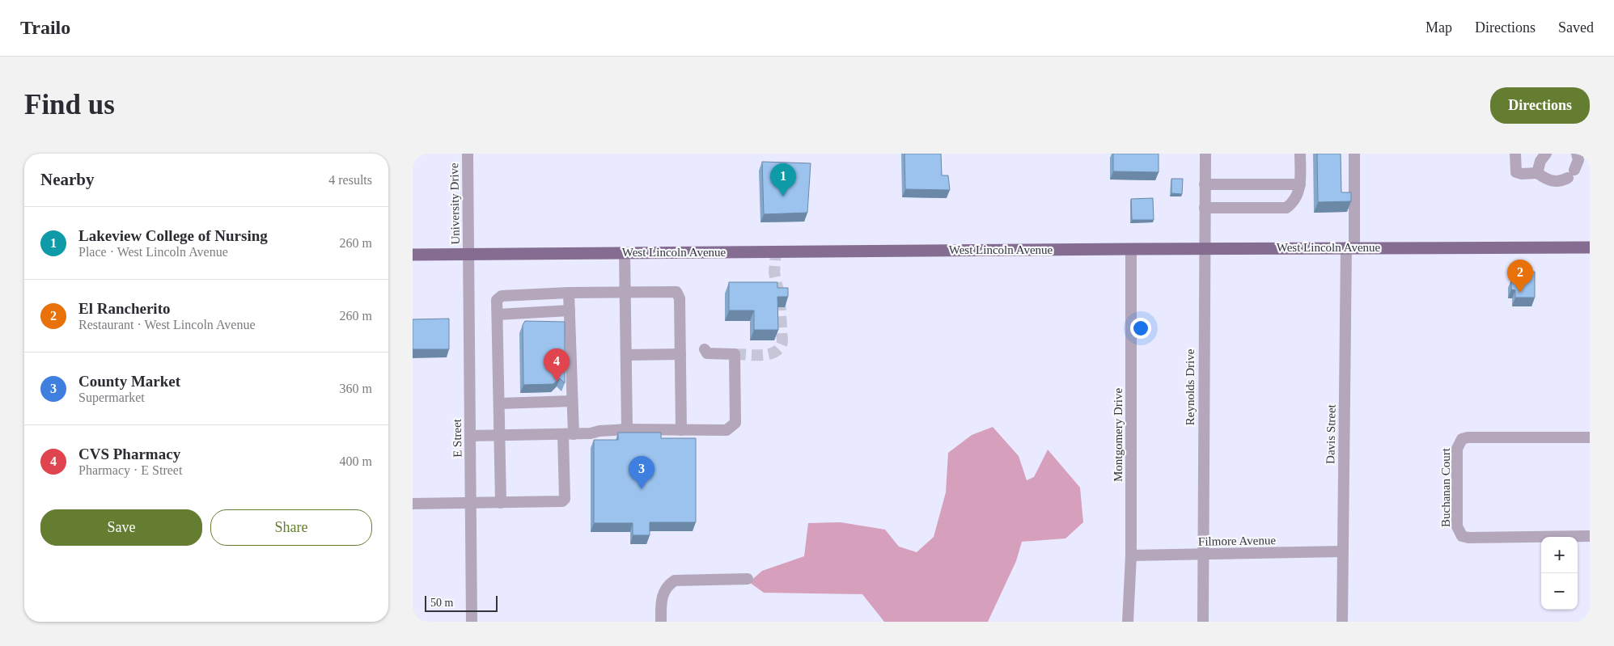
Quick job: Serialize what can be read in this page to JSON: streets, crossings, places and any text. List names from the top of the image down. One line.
{"streets":{"main road":["West Lincoln Avenue"],"street":["University Drive","Reynolds Drive","Davis Street","Montgomery Drive","E Street","Buchanan Court","Filmore Avenue"]},"crossings":[["University Drive","West Lincoln Avenue"],["University Drive","E Street"],["West Lincoln Avenue","Reynolds Drive"],["West Lincoln Avenue","Davis Street"],["West Lincoln Avenue","Montgomery Drive"],["West Lincoln Avenue","E Street"],["Reynolds Drive","Filmore Avenue"],["Davis Street","Filmore Avenue"],["Montgomery Drive","Filmore Avenue"]],"scale_bar":"50 m","page":{"header":"Trailo","nav":["Map","Directions","Saved"],"buttons":["Directions",["Save","Share"]],"title":"Find us","heading":["Nearby","4 results"],"pins":["1","2","4","3"],"list":[{"mark":"1","name":"Lakeview College of Nursing","note":"Place · West Lincoln Avenue","value":"260 m"},{"mark":"2","name":"El Rancherito","note":"Restaurant · West Lincoln Avenue","value":"260 m"},{"mark":"3","name":"County Market","note":"Supermarket","value":"360 m"},{"mark":"4","name":"CVS Pharmacy","note":"Pharmacy · E Street","value":"400 m"}],"map_buttons":["+","−"],"scale":"50 m"}}
